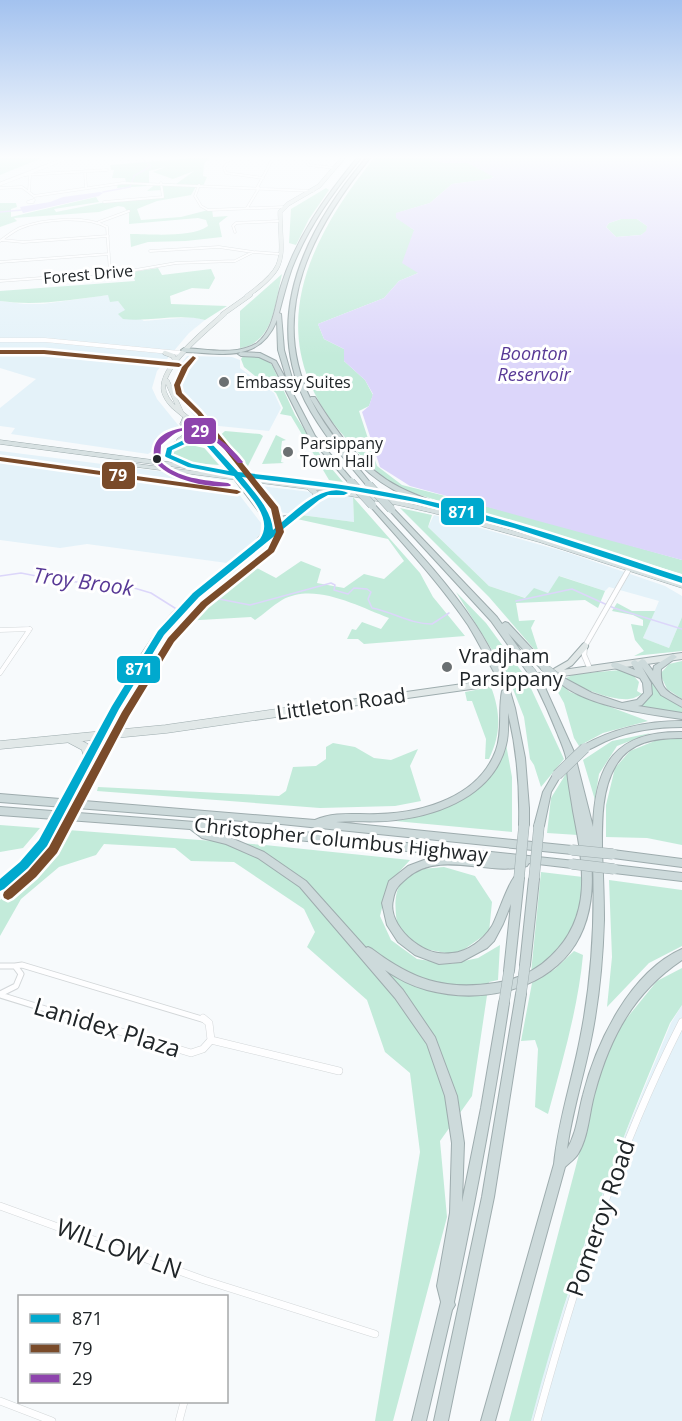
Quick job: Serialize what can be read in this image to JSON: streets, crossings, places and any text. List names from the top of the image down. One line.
{"streets":{"highway":["Christopher Columbus Highway"],"main road":["Littleton Road"],"street":["Forest Drive","Lanidex Plaza","Pomeroy Road","WILLOW LN"]},"water":["Boonton Reservoir","Troy Brook"],"places":["Embassy Suites","Parsippany Town Hall","Vradjham Parsippany"],"lines":["transit line 79","transit line 29","transit line 871"],"legend":["871","79","29"]}
